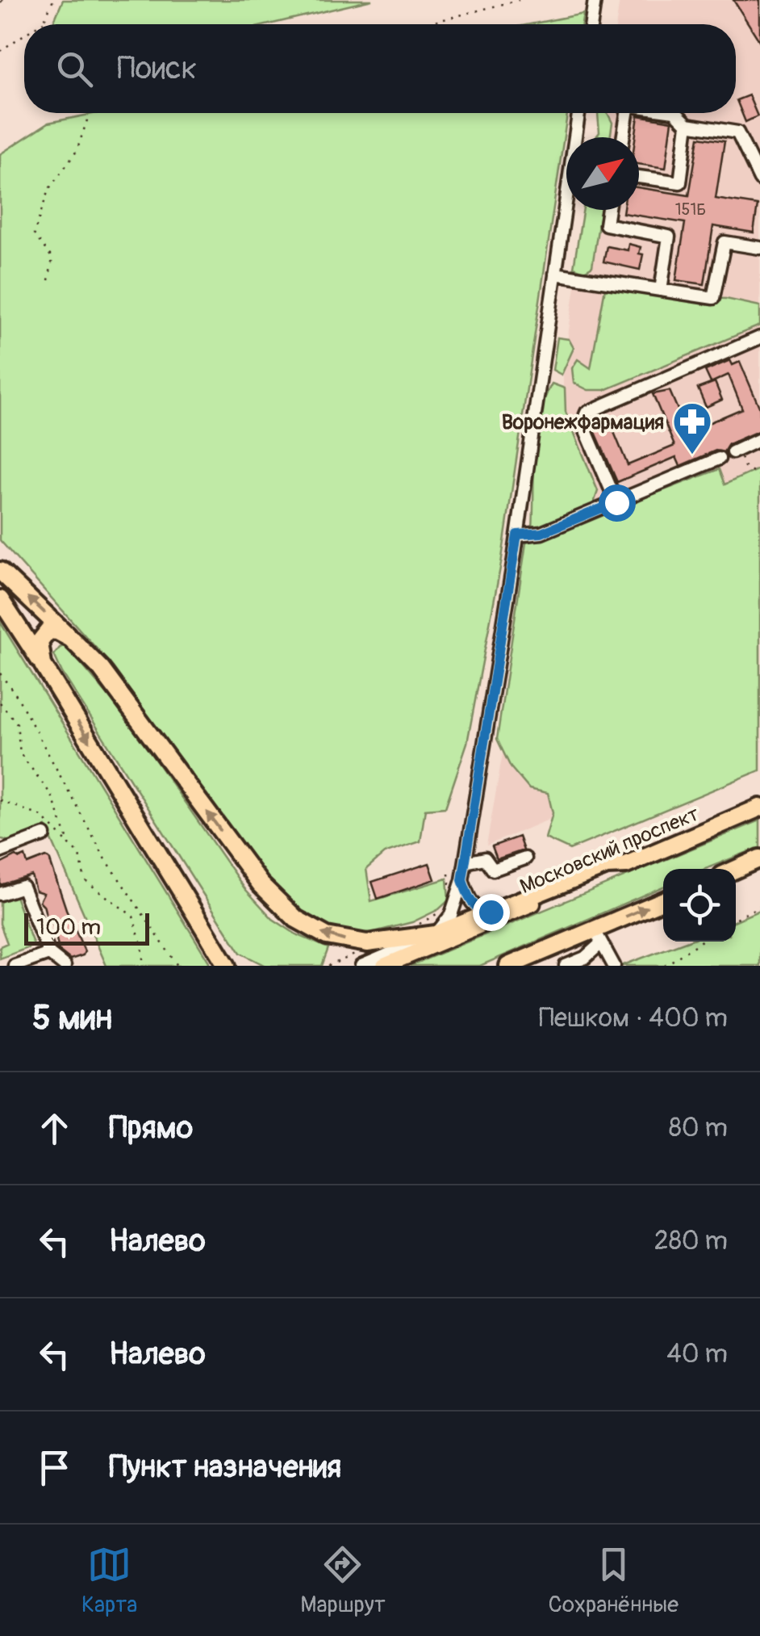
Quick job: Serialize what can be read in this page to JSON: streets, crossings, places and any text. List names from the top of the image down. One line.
{"streets":{"highway":["Московский проспект"]},"places":{"pharmacy":["Воронежфармация"]},"house_numbers":["151Б"],"scale_bar":"100 m","north":"top right","page":{"search":"Поиск","scale":"100 m","heading":["5 мин","Пешком · 400 m"],"list":[["Прямо","80 m"],["Налево","280 m"],["Налево","40 m"],"Пункт назначения"],"nav":["Карта","Маршрут","Сохранённые"]}}
